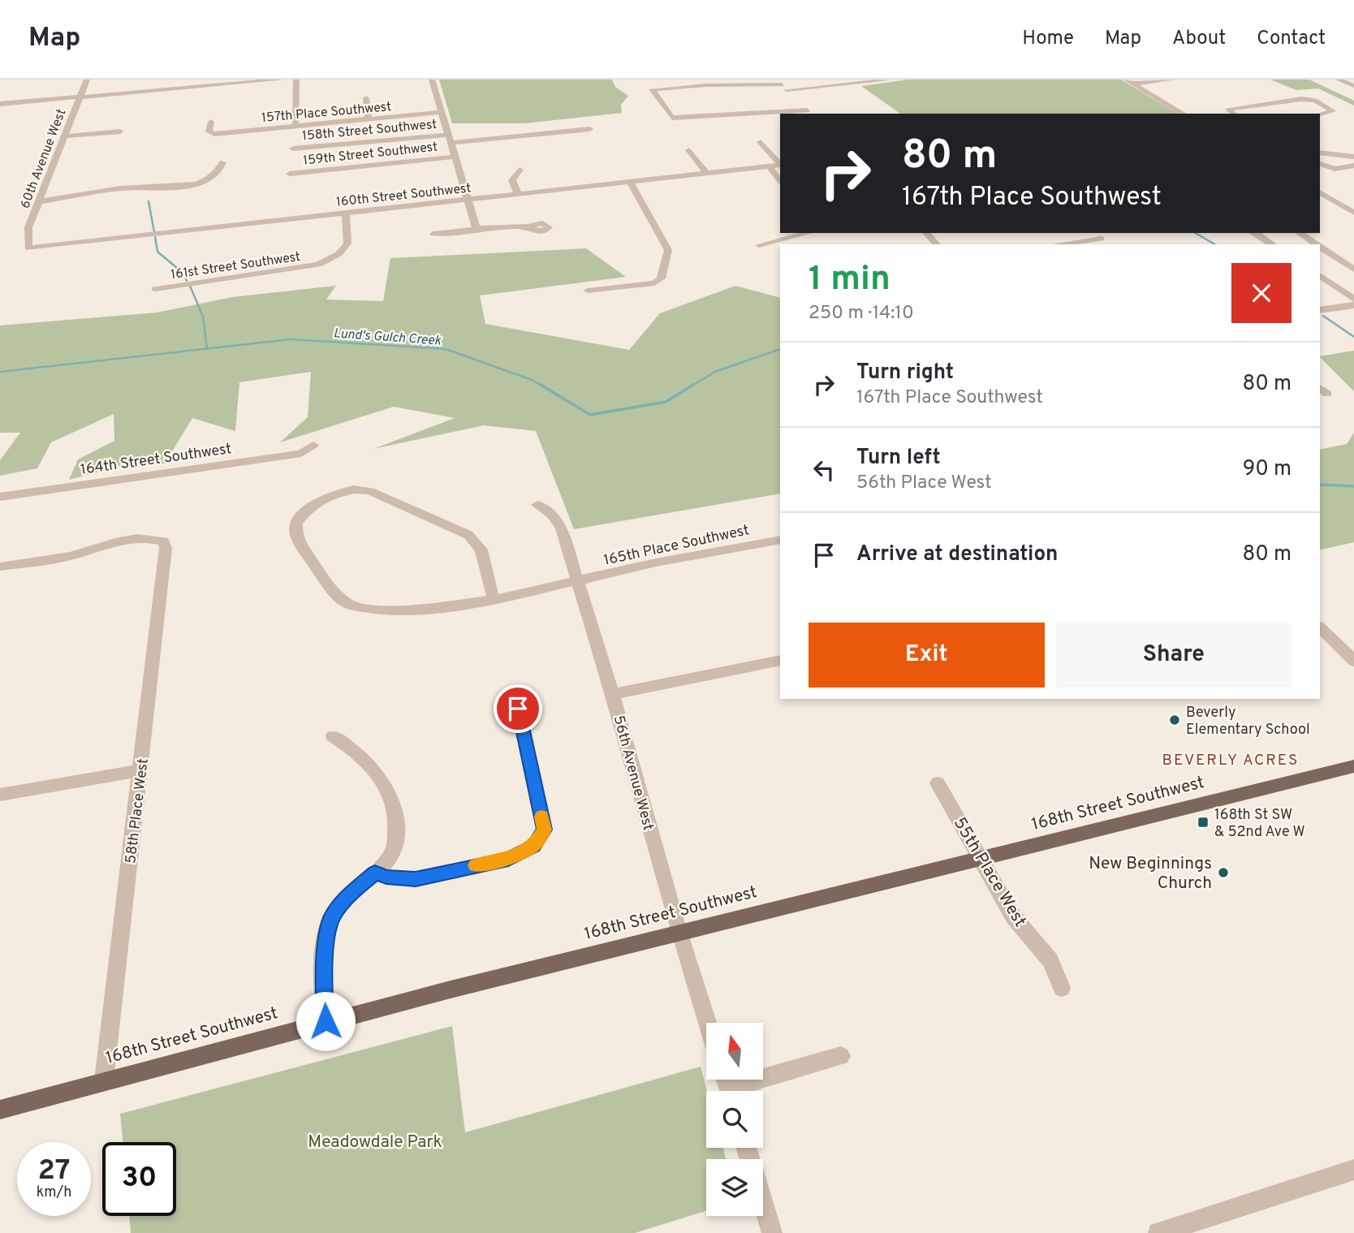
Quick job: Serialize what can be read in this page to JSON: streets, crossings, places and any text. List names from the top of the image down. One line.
{"streets":{"main road":["168th Street Southwest"],"street":["157th Place Southwest","158th Street Southwest","159th Street Southwest","60th Avenue West","160th Street Southwest","161st Street Southwest","164th Street Southwest","165th Place Southwest","56th Avenue West","58th Place West","55th Place West"]},"crossings":[["60th Avenue West","160th Street Southwest"],["160th Street Southwest","161st Street Southwest"],["165th Place Southwest","56th Avenue West"],["56th Avenue West","168th Street Southwest"],["168th Street Southwest","58th Place West"],["168th Street Southwest","55th Place West"]],"districts":["BEVERLY ACRES"],"water":["Lund's Gulch Creek"],"parks":["Meadowdale Park"],"places":{"other":["Beverly Elementary School","New Beginnings Church"],"transit":["168th St SW & 52nd Ave W"]},"north":"top","page":{"header":"Map","nav":["Home","Map","About","Contact"],"turn":["80 m","167th Place Southwest"],"heading":["1 min","250 m · 14:10"],"list":[{"name":"Turn right","note":"167th Place Southwest","value":"80 m"},{"name":"Turn left","note":"56th Place West","value":"90 m"},{"name":"Arrive at destination","value":"80 m"}],"buttons":["Exit","Share"],"speed":"27 km/h","limit":"30"}}
